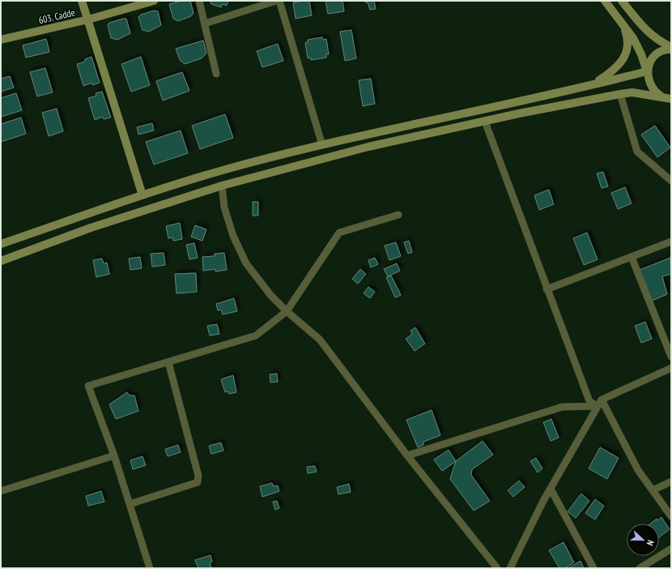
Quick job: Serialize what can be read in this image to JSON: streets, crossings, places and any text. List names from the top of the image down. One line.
{"streets":{"main road":["603. Cadde"]},"north":"right"}
